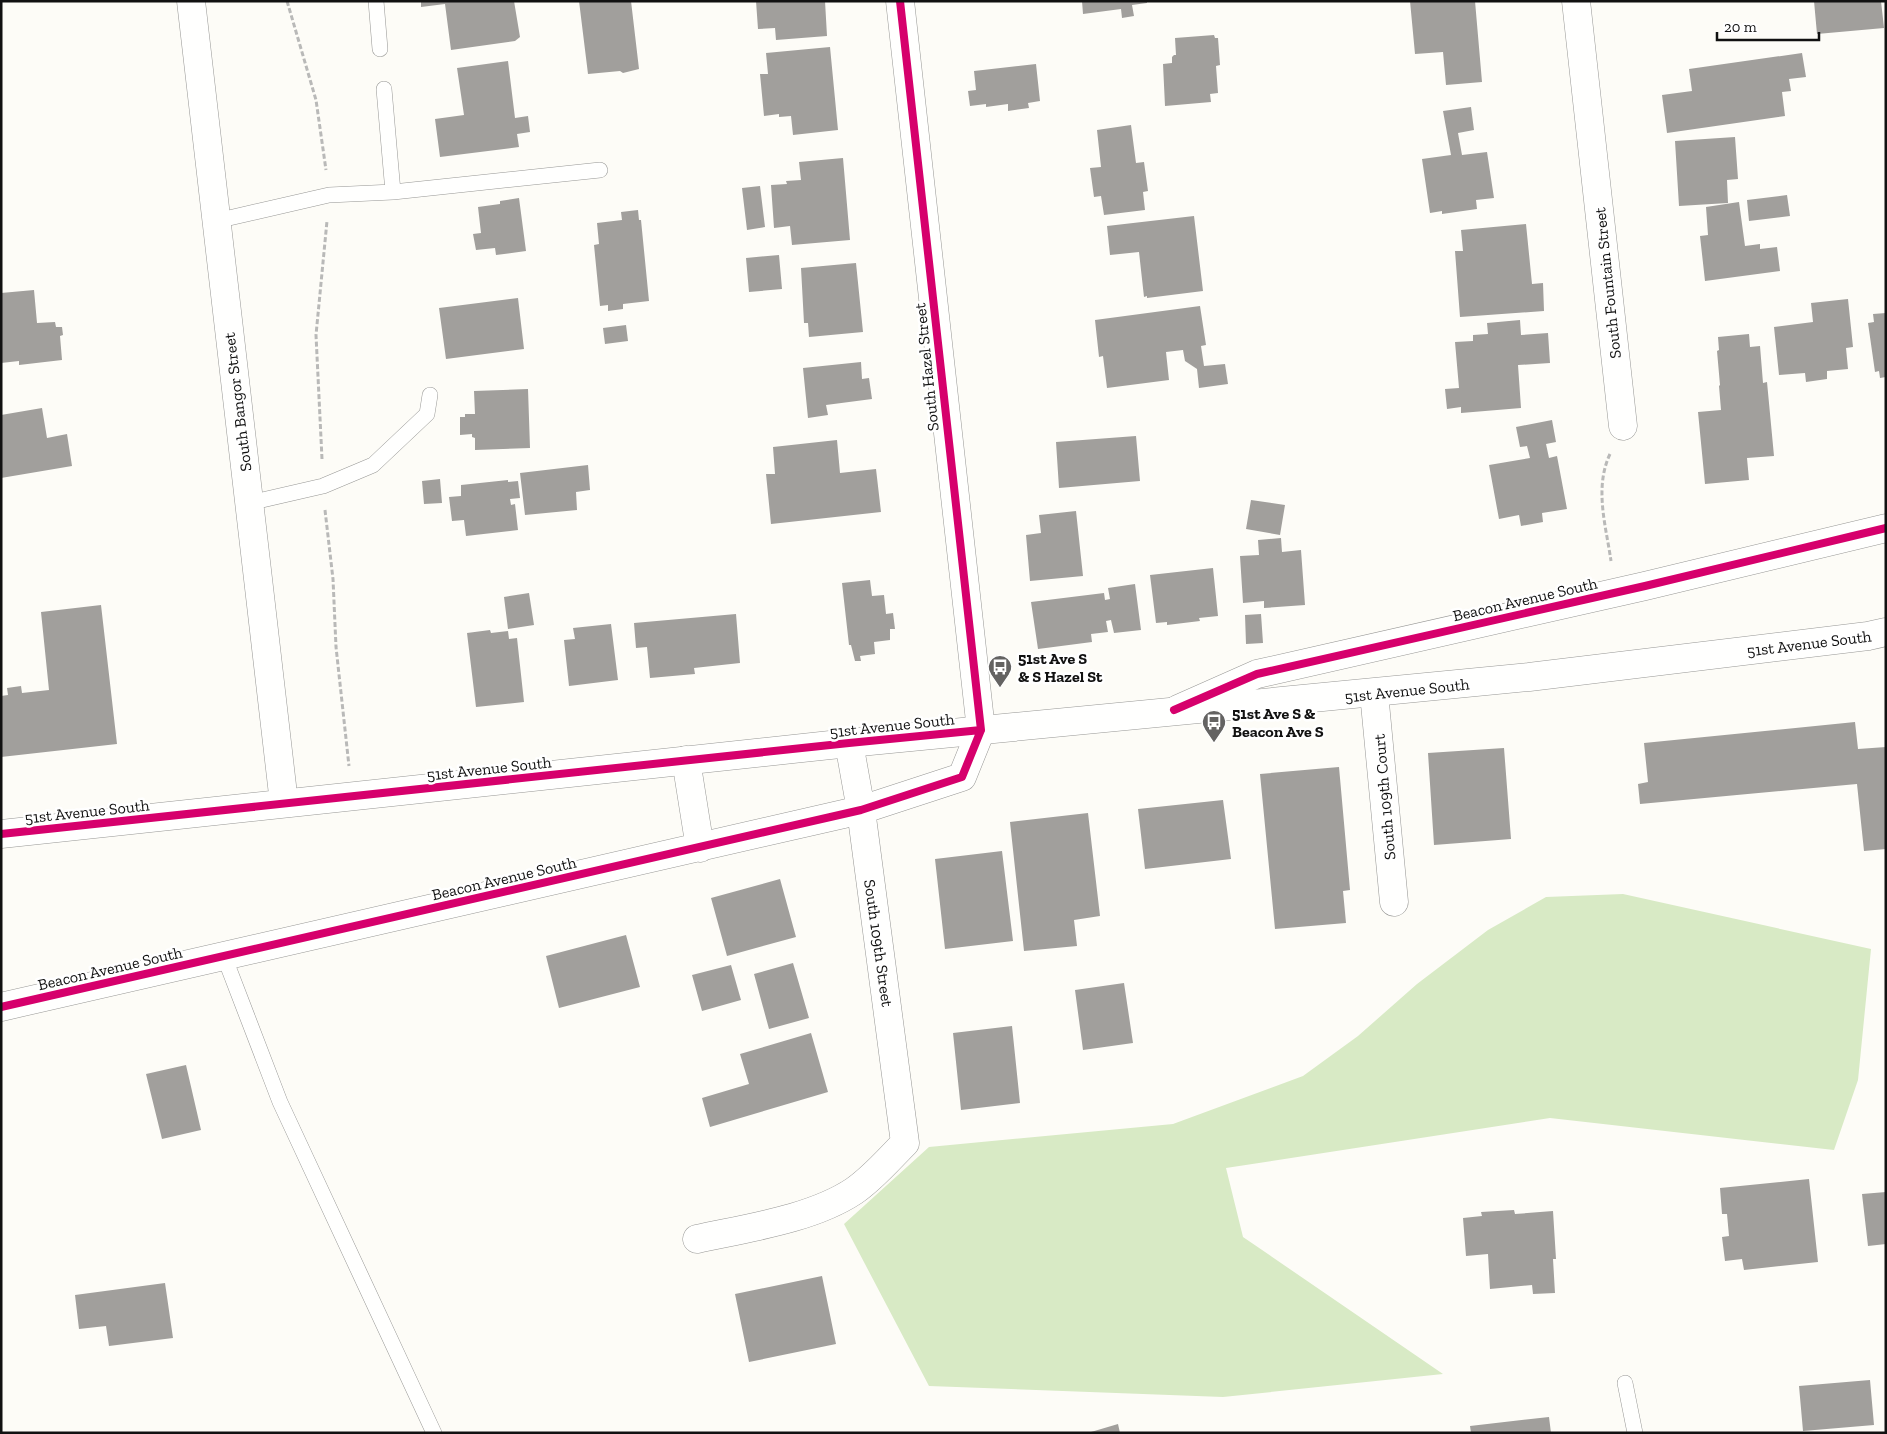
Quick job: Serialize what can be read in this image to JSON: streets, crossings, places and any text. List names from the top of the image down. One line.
{"streets":{"street":["South Fountain Street","South Hazel Street","South Bangor Street","Beacon Avenue South","51st Avenue South","South 109th Court","South 109th Street"]},"crossings":[["South Hazel Street","Beacon Avenue South"],["South Hazel Street","51st Avenue South"],["South Bangor Street","51st Avenue South"],["Beacon Avenue South","51st Avenue South"],["Beacon Avenue South","South 109th Street"],["51st Avenue South","South 109th Court"],["51st Avenue South","South 109th Street"]],"places":{"bus stop":["51st Ave S & S Hazel St","51st Ave S & Beacon Ave S"]},"scale_bar":"20 m"}
